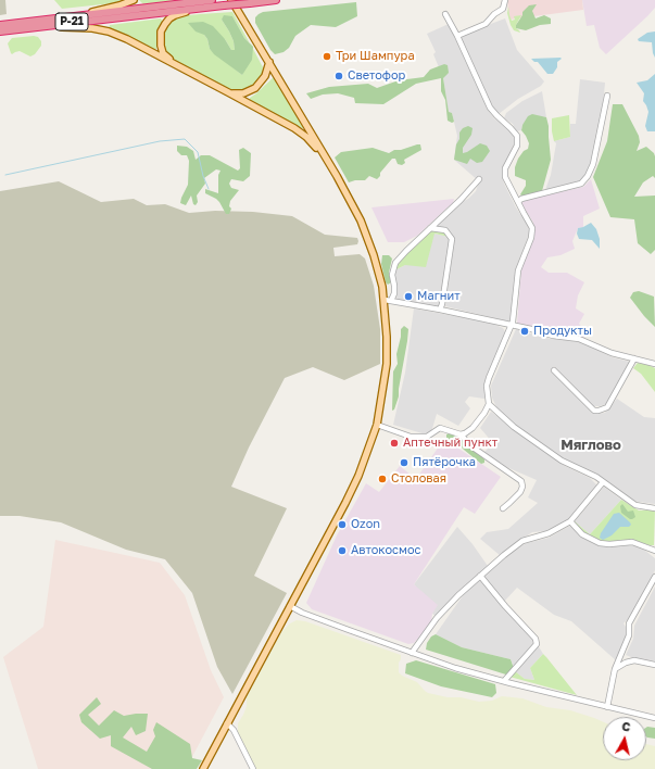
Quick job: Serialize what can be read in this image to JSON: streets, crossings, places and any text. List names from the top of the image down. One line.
{"streets":{"highway":["Р-21"]},"districts":["Мяглово"],"places":["Три Шампура","Светофор","Магнит","Продукты","Аптечный пункт","Пятёрочка","Столовая","Ozon","Автокосмос"],"north":"top"}
